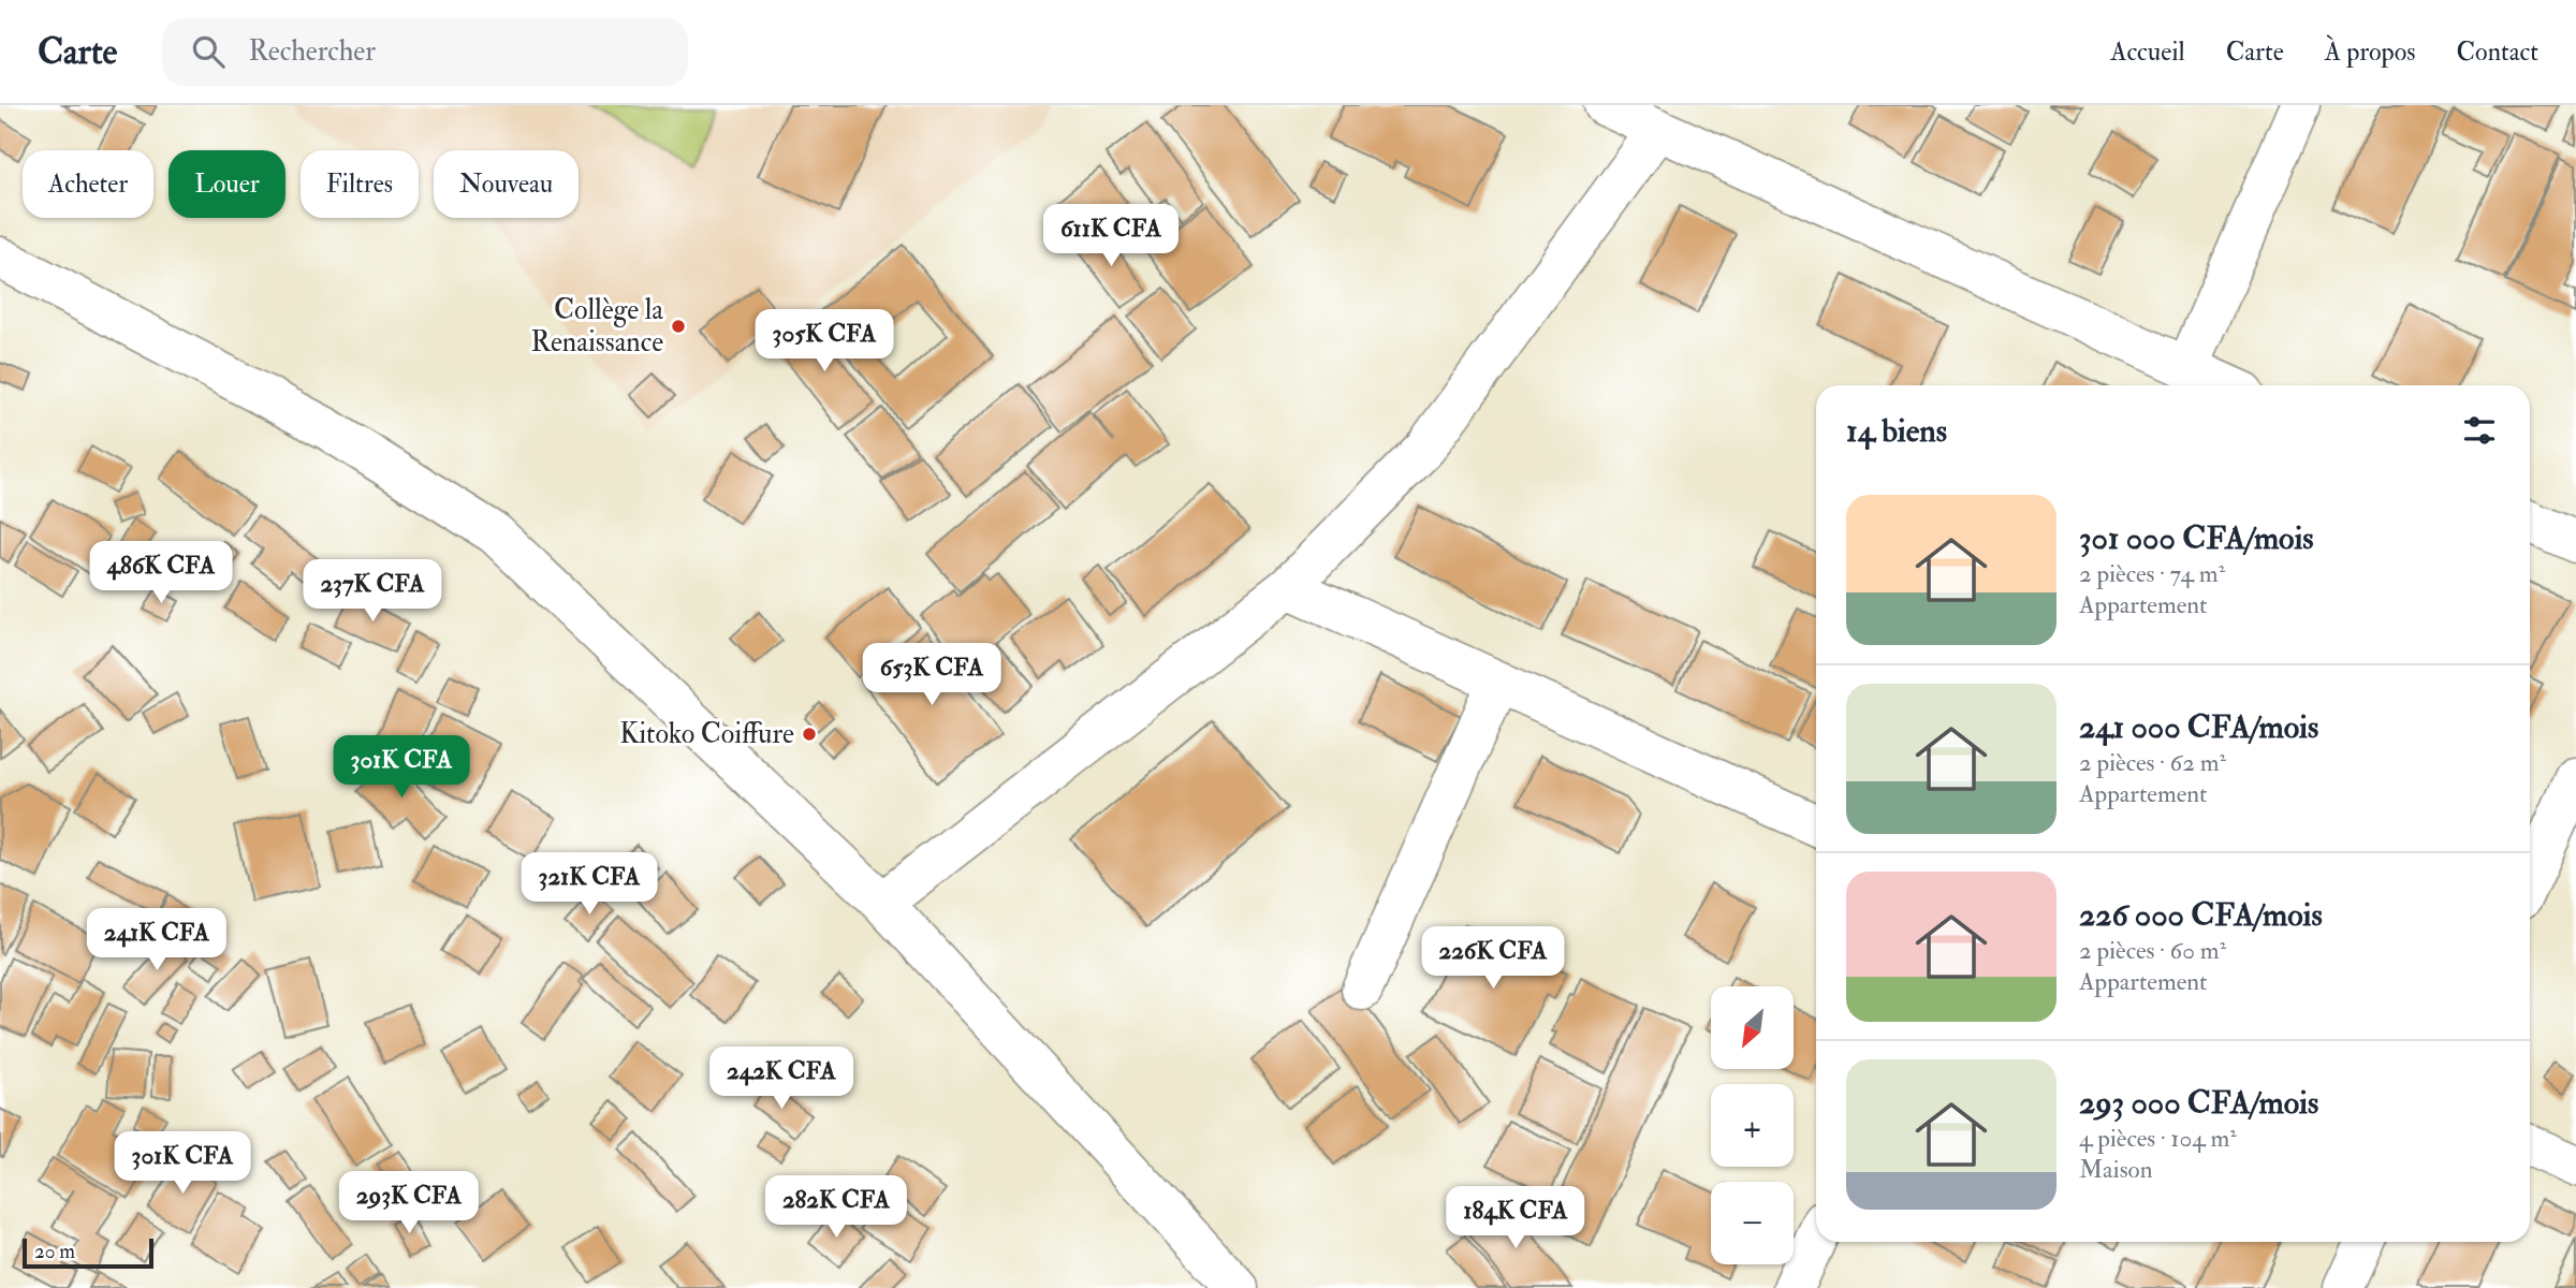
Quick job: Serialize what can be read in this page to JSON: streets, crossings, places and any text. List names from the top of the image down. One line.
{"places":["Collège la Renaissance","Kitoko Coiffure"],"scale_bar":"20 m","north":"bottom left","page":{"header":"Carte","search":"Rechercher","nav":["Accueil","Carte","À propos","Contact"],"chip":["Acheter","Louer","Filtres","Nouveau"],"price":["611K CFA","305K CFA","486K CFA","237K CFA","653K CFA","301K CFA","321K CFA","241K CFA","226K CFA","242K CFA","301K CFA","293K CFA","282K CFA","184K CFA"],"heading":"14 biens","list":[{"name":"301 000 CFA/mois","note":"2 pièces · 74 m² · Appartement"},{"name":"241 000 CFA/mois","note":"2 pièces · 62 m² · Appartement"},{"name":"226 000 CFA/mois","note":"2 pièces · 60 m² · Appartement"},{"name":"293 000 CFA/mois","note":"4 pièces · 104 m² · Maison"}],"map_buttons":["+","−"],"scale":"20 m"}}
